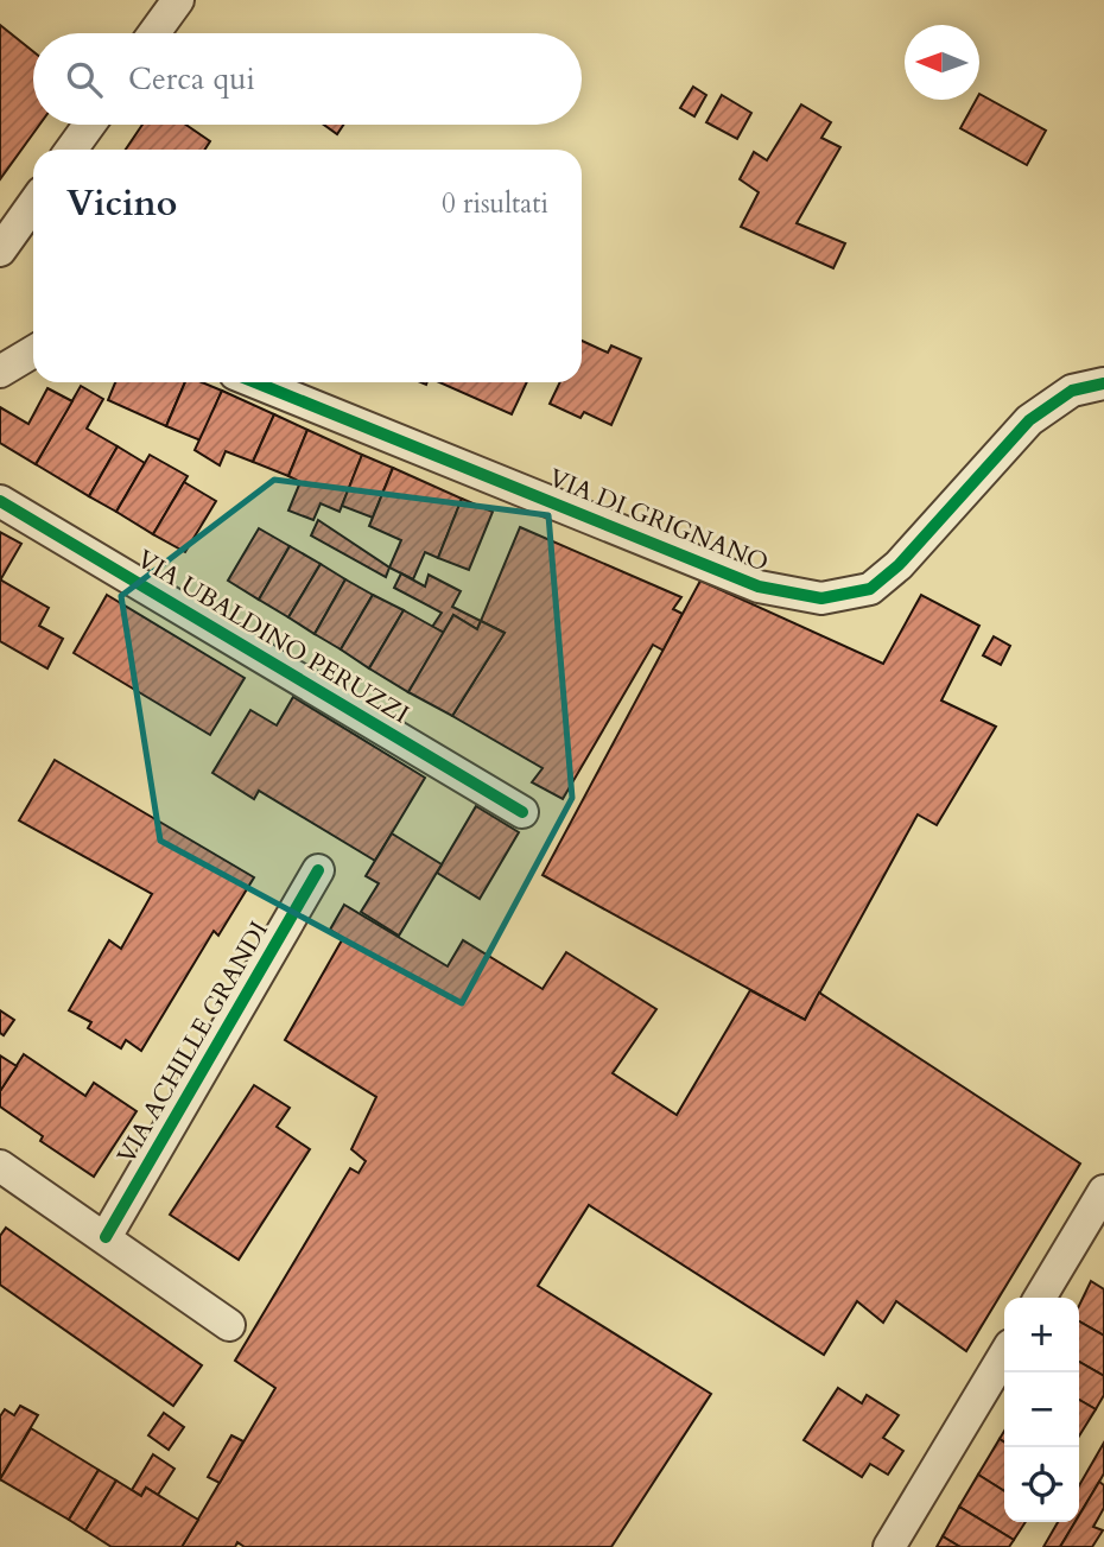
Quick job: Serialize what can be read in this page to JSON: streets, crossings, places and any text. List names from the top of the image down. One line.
{"streets":{"street":["VIA DI GRIGNANO","VIA UBALDINO PERUZZI","VIA ACHILLE GRANDI"]},"north":"left","page":{"search":"Cerca qui","heading":["Vicino","0 risultati"],"map_buttons":["+","−"]}}
